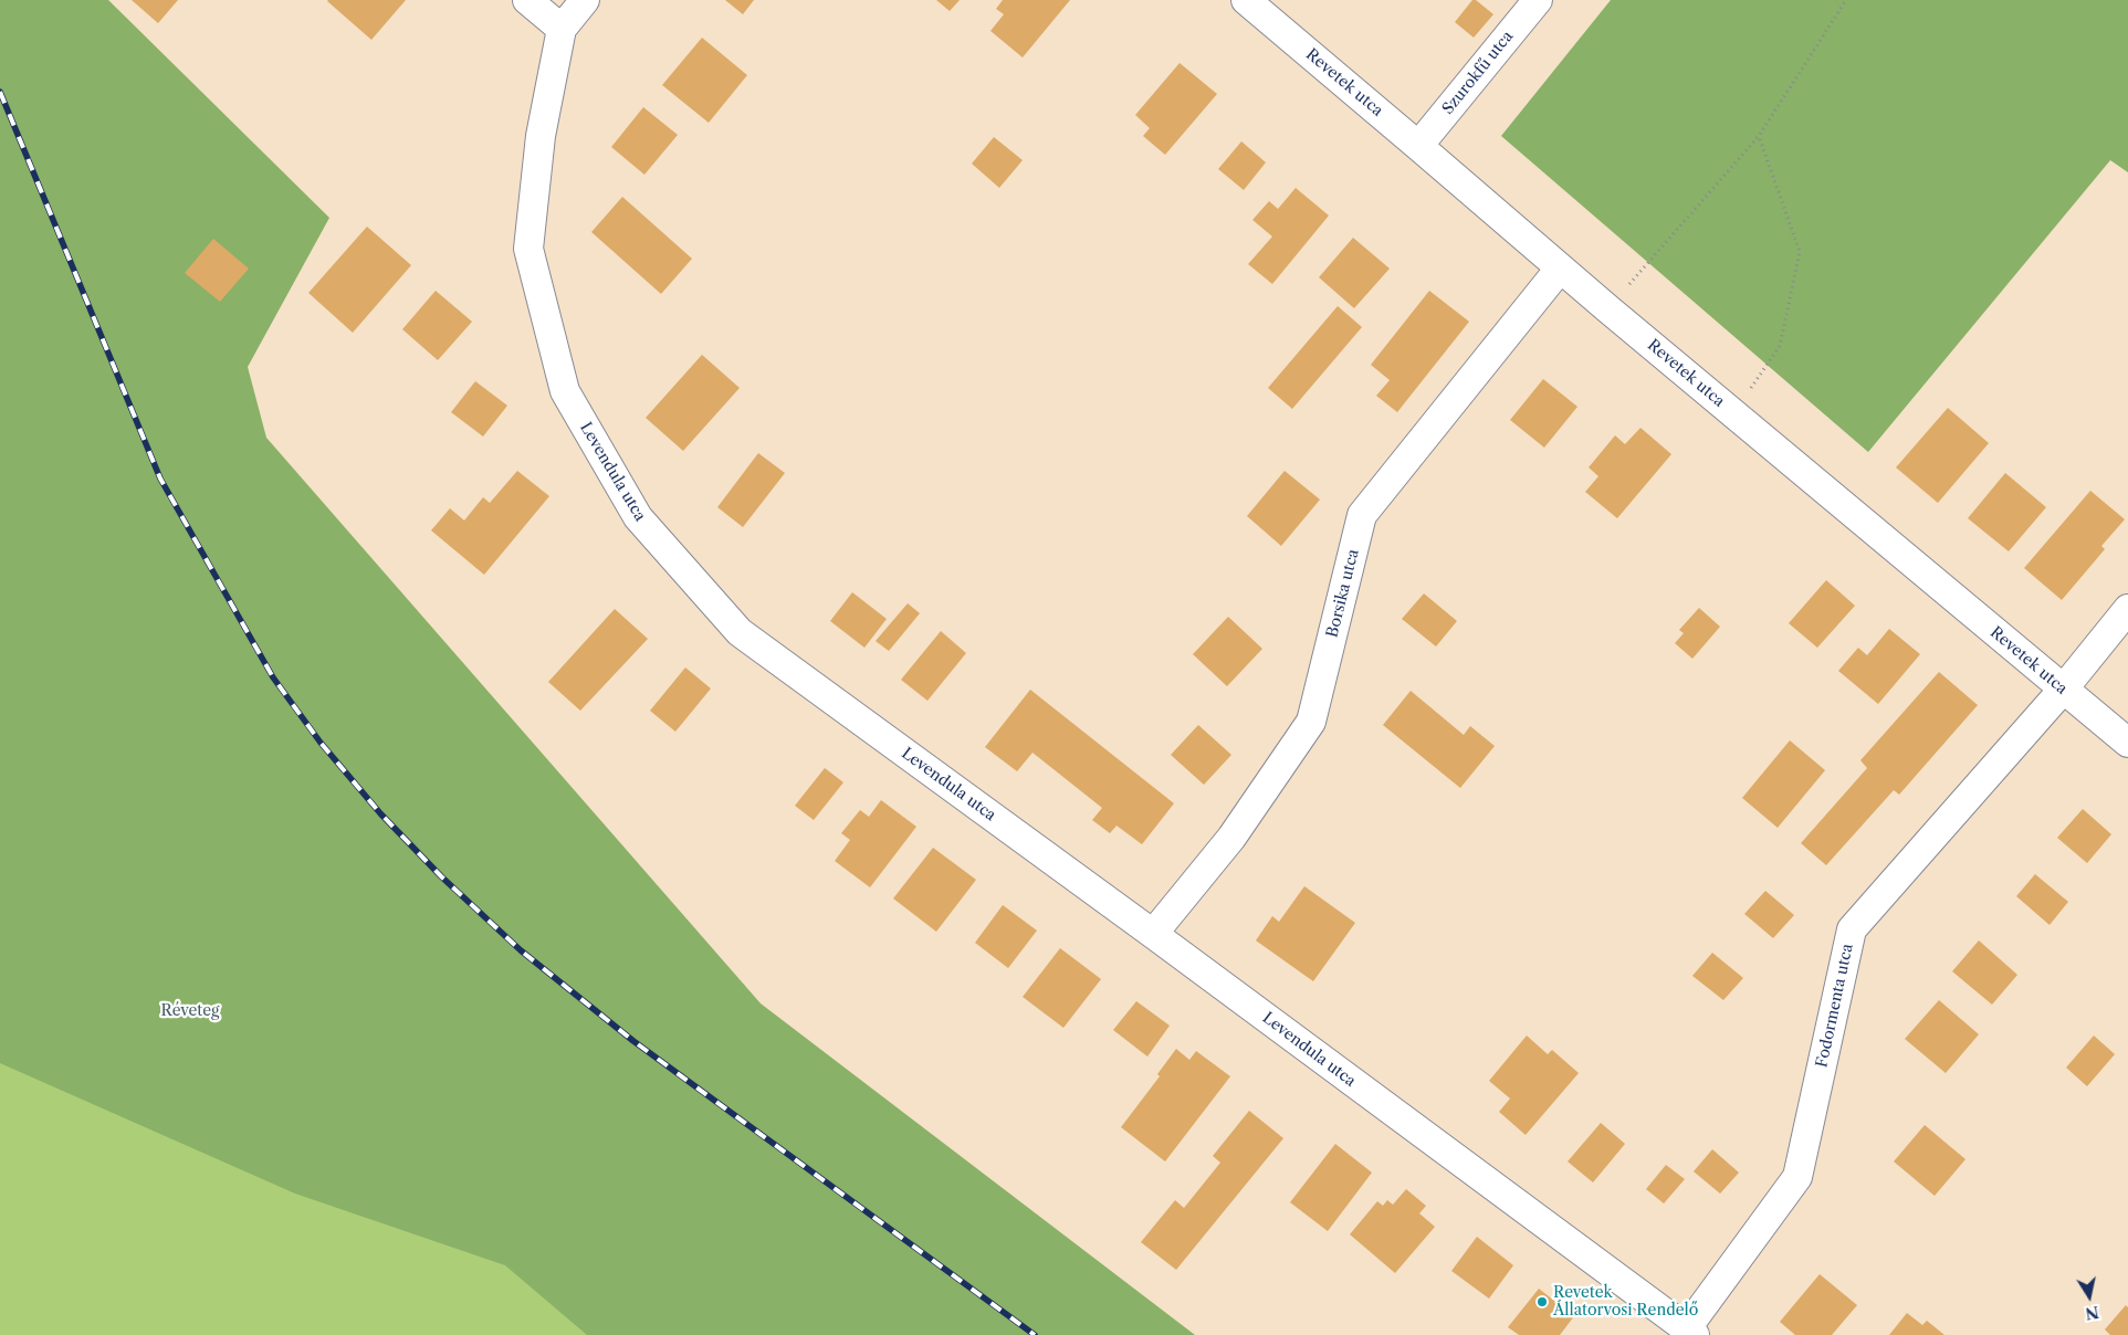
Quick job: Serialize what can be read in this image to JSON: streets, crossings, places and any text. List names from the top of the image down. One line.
{"streets":{"street":["Szurokfű utca","Revetek utca","Levendula utca","Borsika utca","Fodormenta utca"]},"crossings":[["Szurokfű utca","Revetek utca"],["Revetek utca","Borsika utca"],["Revetek utca","Fodormenta utca"],["Levendula utca","Borsika utca"],["Levendula utca","Fodormenta utca"]],"parks":["Réveteg"],"places":["Revetek Állatorvosi Rendelő"],"north":"bottom"}
